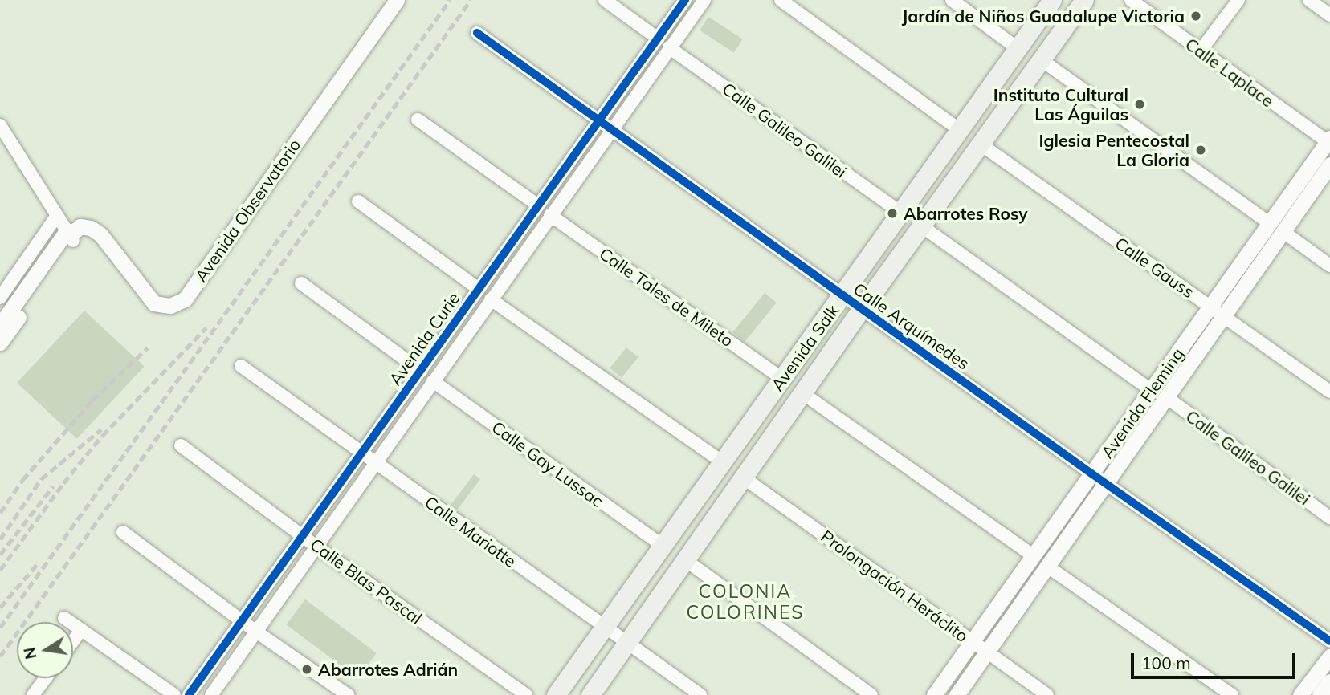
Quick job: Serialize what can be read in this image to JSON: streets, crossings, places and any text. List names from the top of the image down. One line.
{"streets":{"main road":["Avenida Salk"],"street":["Calle Laplace","Calle Galileo Galilei","Avenida Observatorio","Calle Gauss","Calle Tales de Mileto","Calle Arquímedes","Avenida Curie","Avenida Fleming","Calle Gay Lussac","Calle Mariotte","Calle Blas Pascal","Prolongación Heráclito"]},"crossings":[["Calle Laplace","Avenida Fleming"],["Calle Galileo Galilei","Avenida Curie"],["Calle Galileo Galilei","Avenida Salk"],["Calle Galileo Galilei","Avenida Fleming"],["Calle Gauss","Avenida Salk"],["Calle Gauss","Avenida Fleming"],["Calle Tales de Mileto","Avenida Curie"],["Calle Tales de Mileto","Avenida Salk"],["Calle Arquímedes","Avenida Curie"],["Calle Arquímedes","Avenida Salk"],["Calle Arquímedes","Avenida Fleming"],["Avenida Curie","Calle Gay Lussac"],["Avenida Curie","Calle Mariotte"],["Avenida Curie","Calle Blas Pascal"],["Avenida Salk","Calle Gay Lussac"],["Avenida Salk","Calle Mariotte"],["Avenida Salk","Prolongación Heráclito"],["Avenida Fleming","Prolongación Heráclito"]],"districts":["COLONIA COLORINES"],"places":["Jardín de Niños Guadalupe Victoria","Instituto Cultural Las Águilas","Iglesia Pentecostal La Gloria","Abarrotes Rosy","Abarrotes Adrián"],"scale_bar":"100 m","north":"left"}
